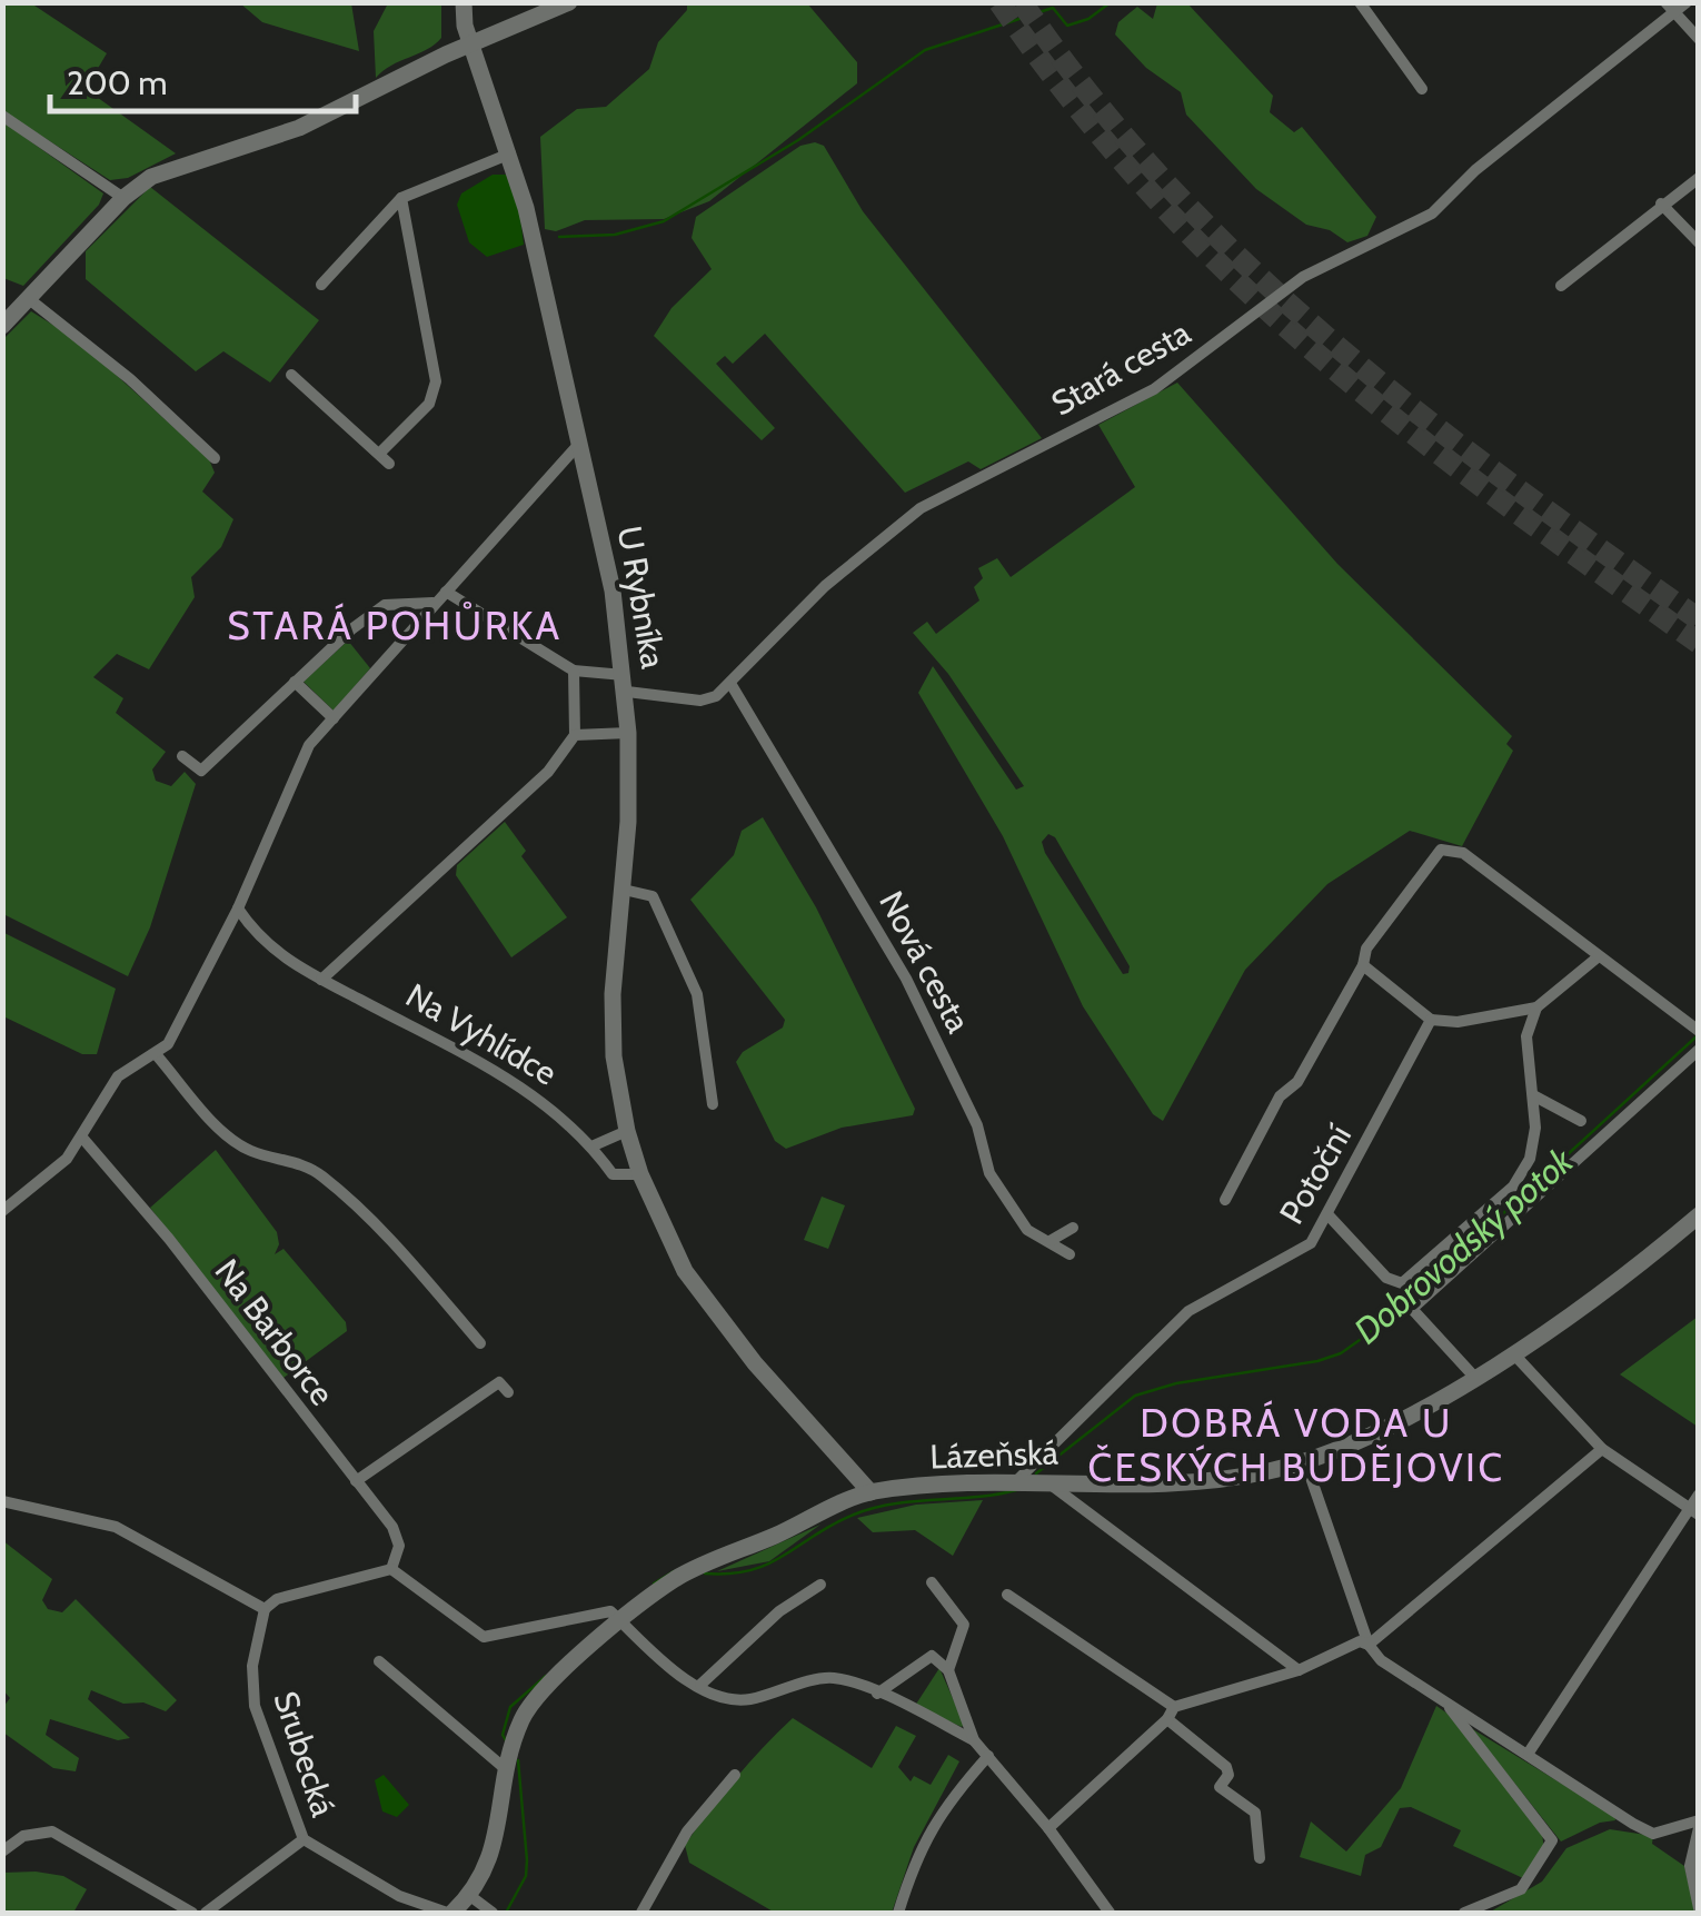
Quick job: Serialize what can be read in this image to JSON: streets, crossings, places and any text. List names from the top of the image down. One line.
{"streets":{"street":["Stará cesta","U Rybníka","Nová cesta","Na Vyhlídce","Potoční","Na Barborce","Lázeňská","Srubecká"]},"crossings":[["Stará cesta","Nová cesta"],["U Rybníka","Na Vyhlídce"],["Potoční","Lázeňská"]],"districts":["STARÁ POHŮRKA","DOBRÁ VODA U ČESKÝCH BUDĚJOVIC"],"water":["Dobrovodský potok"],"scale_bar":"200 m"}
